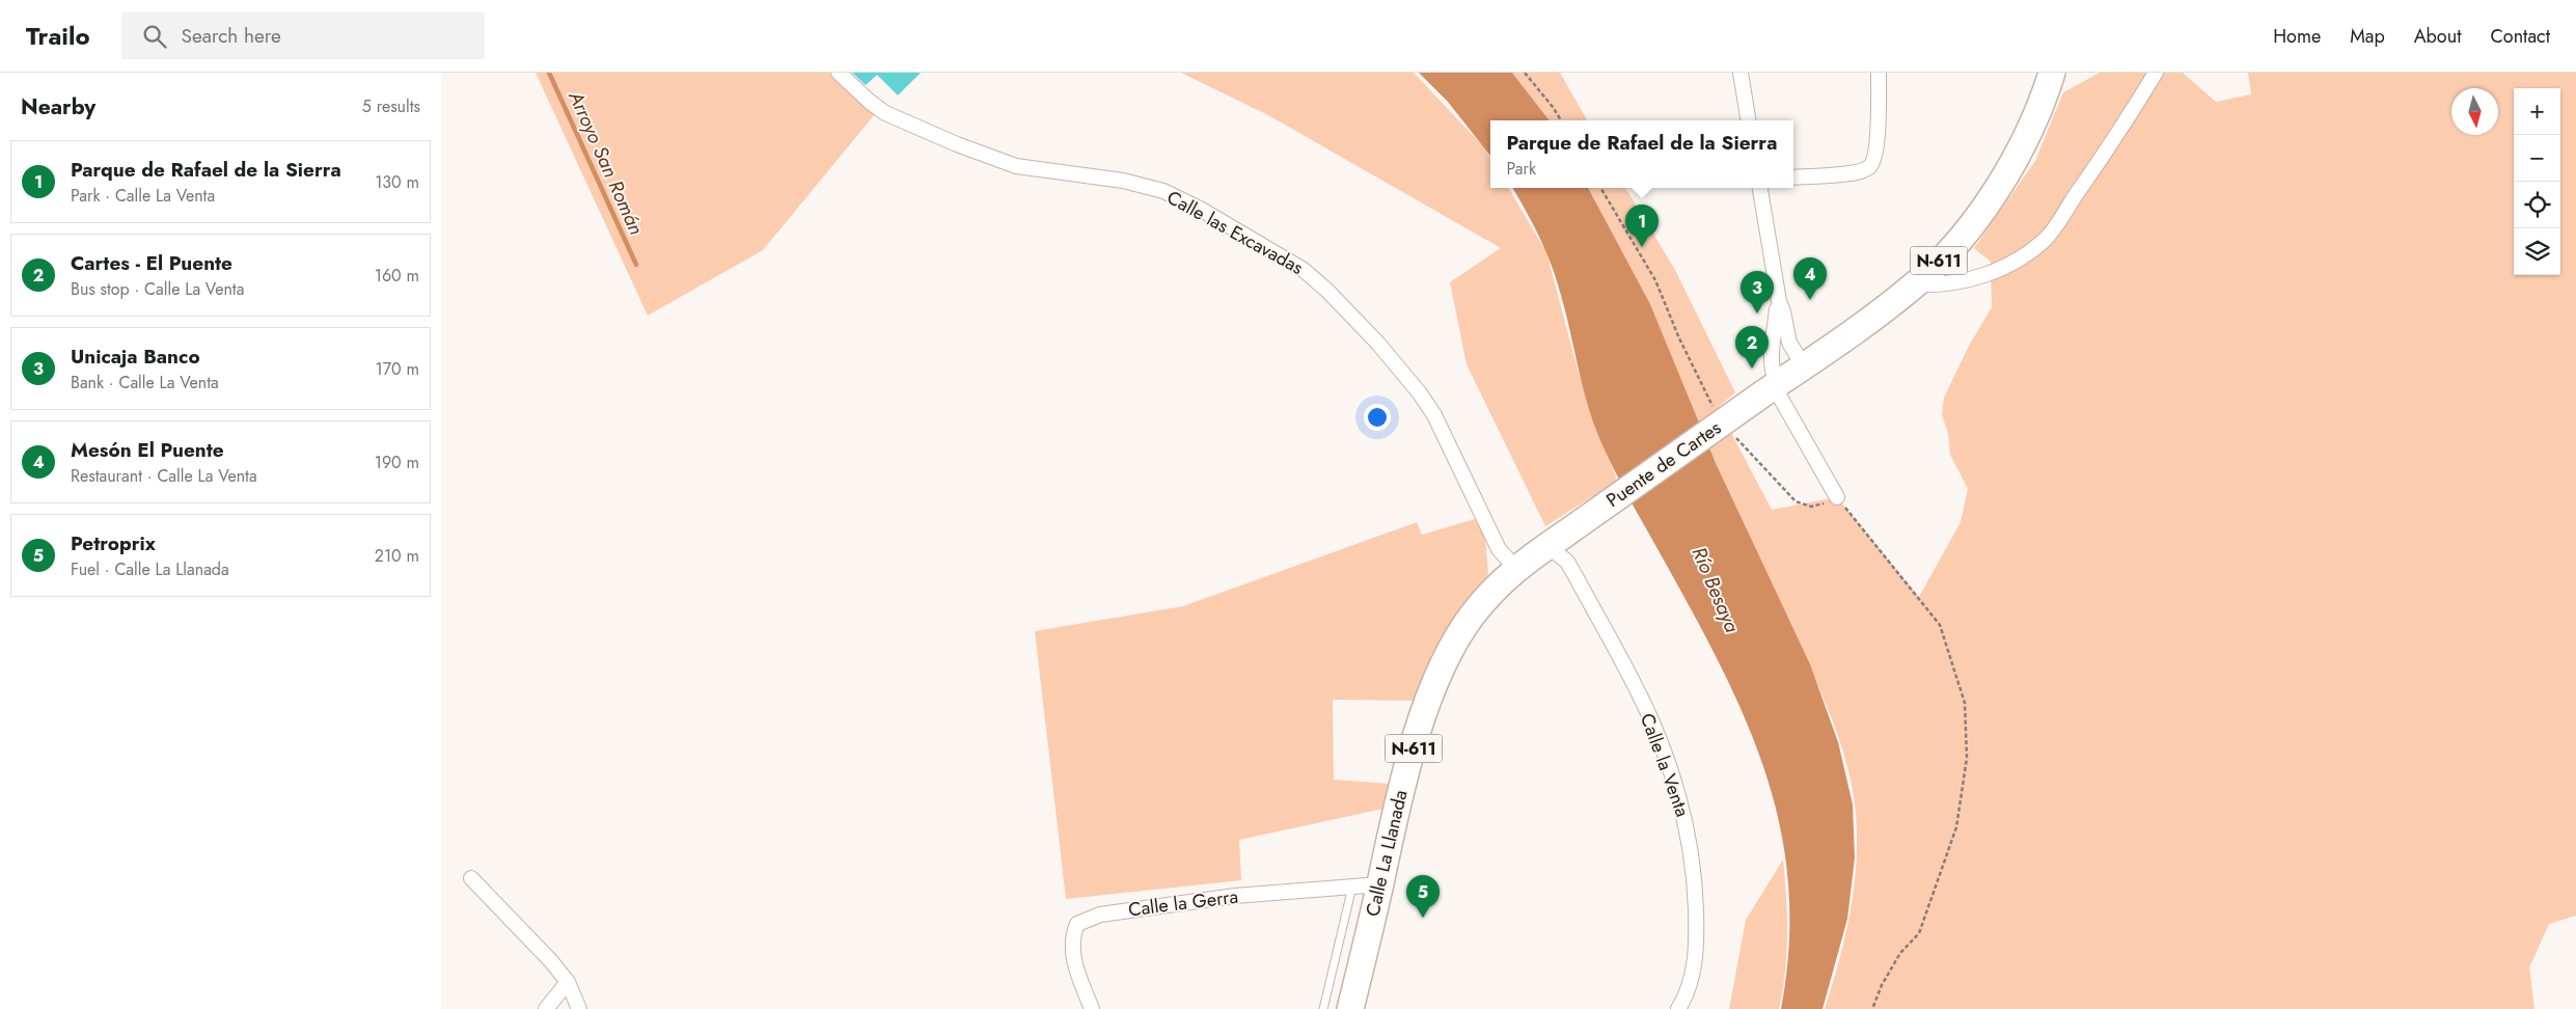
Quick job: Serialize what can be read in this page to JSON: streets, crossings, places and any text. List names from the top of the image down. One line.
{"streets":{"highway":["N-611","Puente de Cartes","Calle La Llanada"],"street":["Calle las Excavadas","Calle la Venta","Calle la Gerra"]},"crossings":[["Calle las Excavadas","Calle La Llanada"],["N-611","Puente de Cartes"],["Puente de Cartes","Calle la Venta"],["Puente de Cartes","Calle La Llanada"],["Calle la Venta","Calle La Llanada"],["Calle La Llanada","Calle la Gerra"]],"water":["Arroyo San Román","Río Besaya"],"north":"bottom","page":{"header":"Trailo","search":"Search here","nav":["Home","Map","About","Contact"],"heading":["Nearby","5 results"],"map_buttons":["+","−"],"popup":["Parque de Rafael de la Sierra","Park"],"list":[{"mark":"1","name":"Parque de Rafael de la Sierra","note":"Park · Calle La Venta","value":"130 m"},{"mark":"2","name":"Cartes - El Puente","note":"Bus stop · Calle La Venta","value":"160 m"},{"mark":"3","name":"Unicaja Banco","note":"Bank · Calle La Venta","value":"170 m"},{"mark":"4","name":"Mesón El Puente","note":"Restaurant · Calle La Venta","value":"190 m"},{"mark":"5","name":"Petroprix","note":"Fuel · Calle La Llanada","value":"210 m"}],"pins":["1","4","3","2","5"]}}
